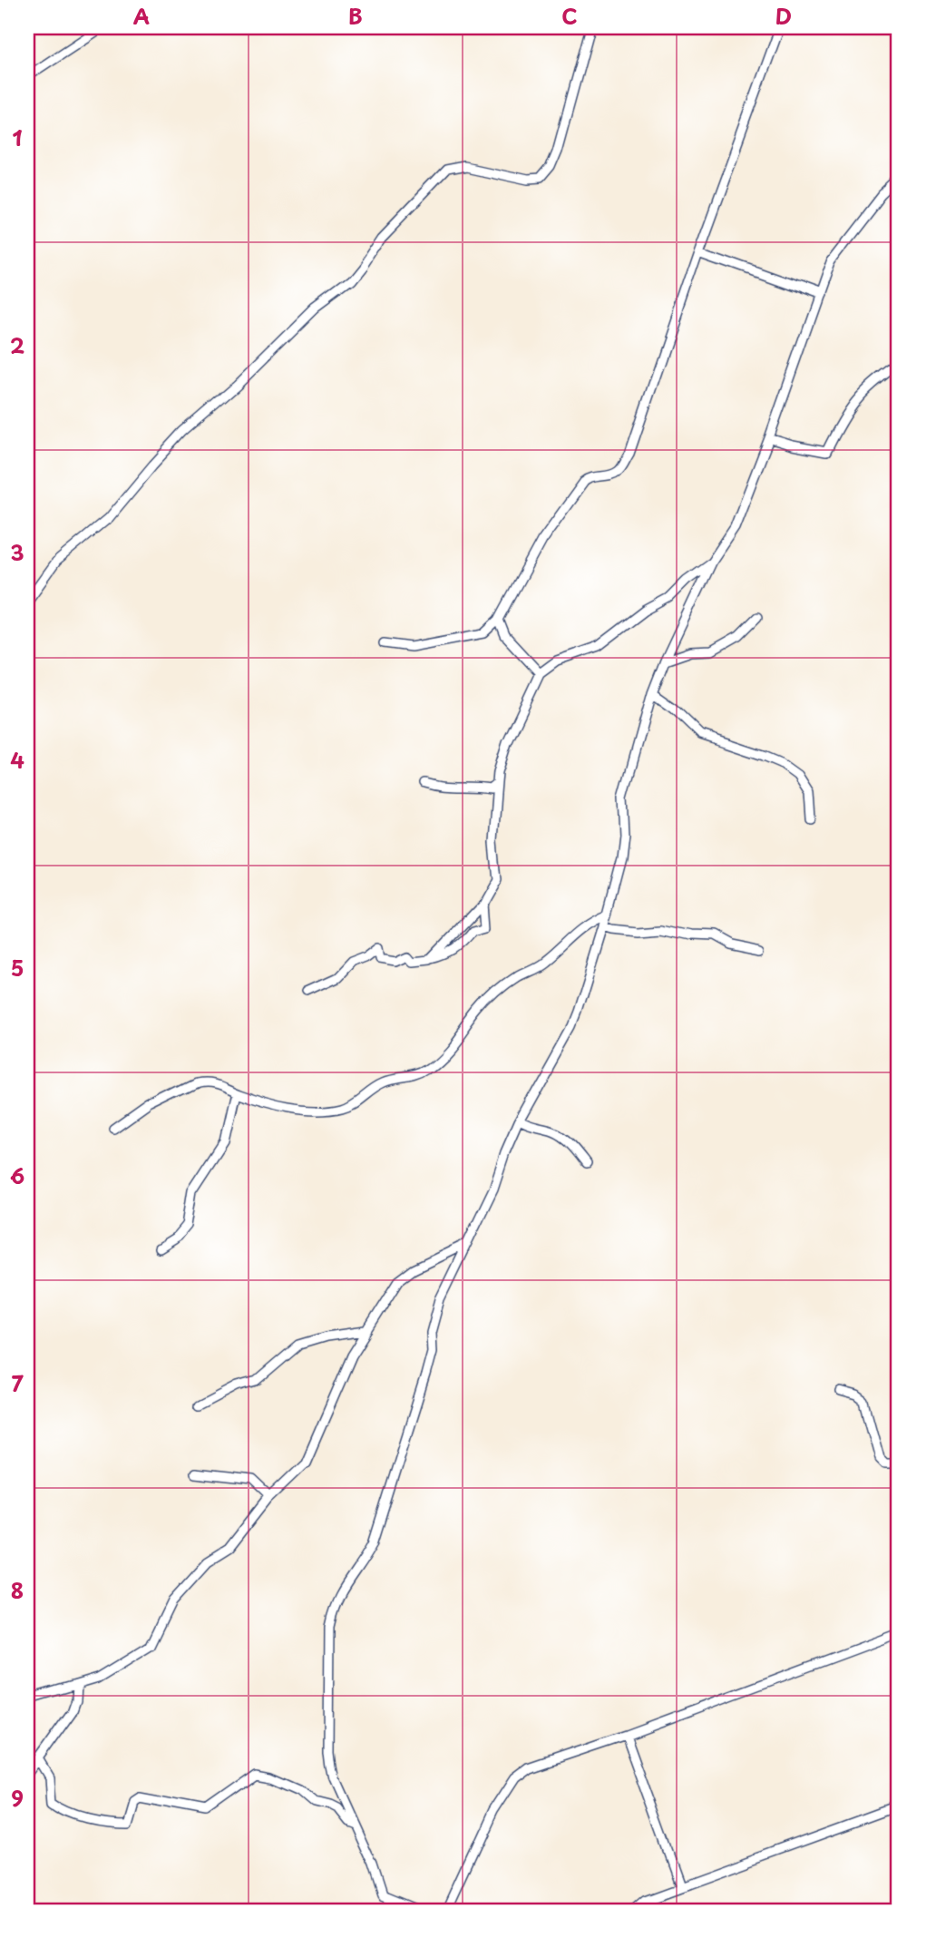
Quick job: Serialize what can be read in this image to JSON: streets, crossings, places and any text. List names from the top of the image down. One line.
{"grid":{"columns":["A","B","C","D"],"rows":["1","2","3","4","5","6","7","8","9"]}}
